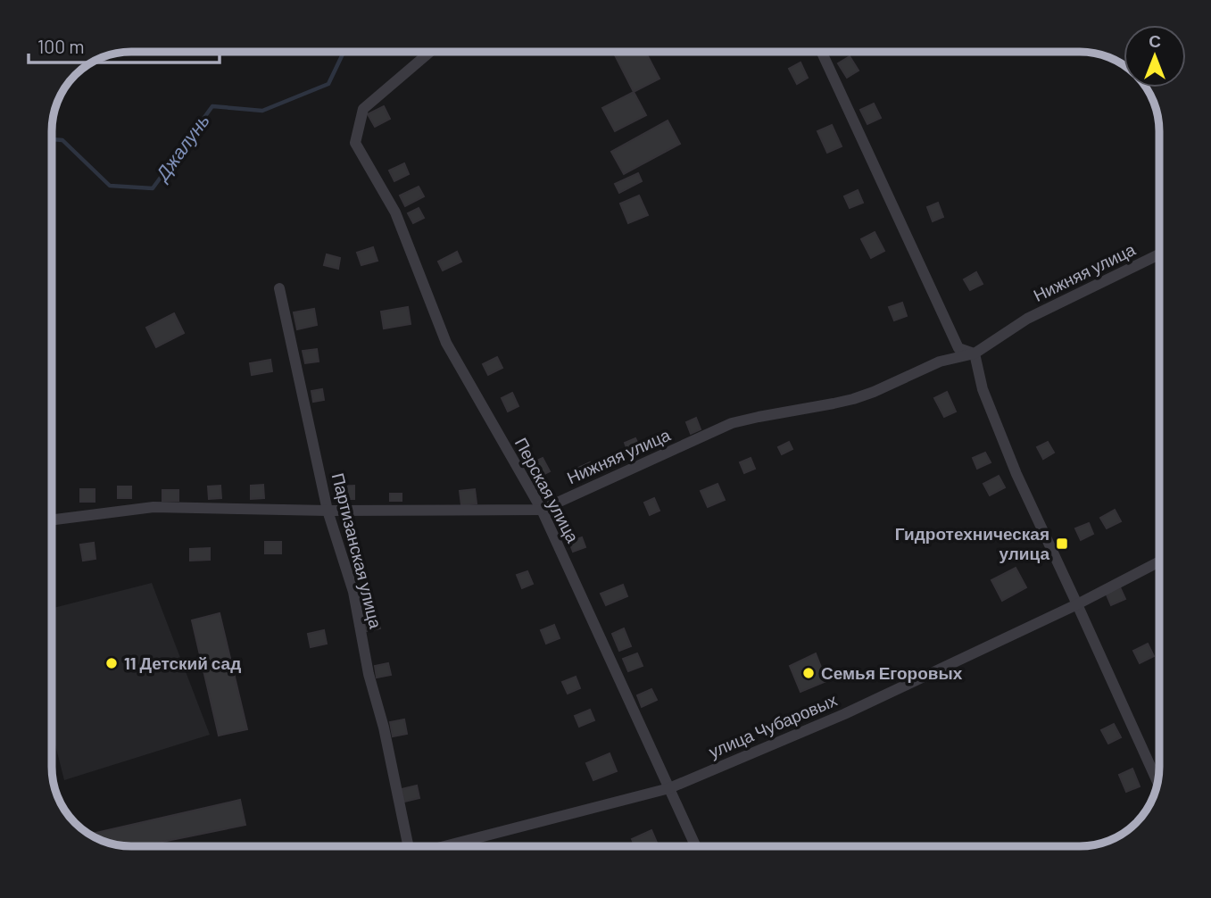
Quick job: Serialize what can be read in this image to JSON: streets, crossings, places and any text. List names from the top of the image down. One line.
{"streets":{"street":["Нижняя улица","Перская улица","Партизанская улица","улица Чубаровых"]},"crossings":[["Нижняя улица","Перская улица"],["Нижняя улица","Партизанская улица"],["Перская улица","улица Чубаровых"]],"water":["Джалунь"],"places":{"transit":["Гидротехническая улица"],"other":["11 Детский сад","Семья Егоровых"]},"scale_bar":"100 m","north":"top"}
